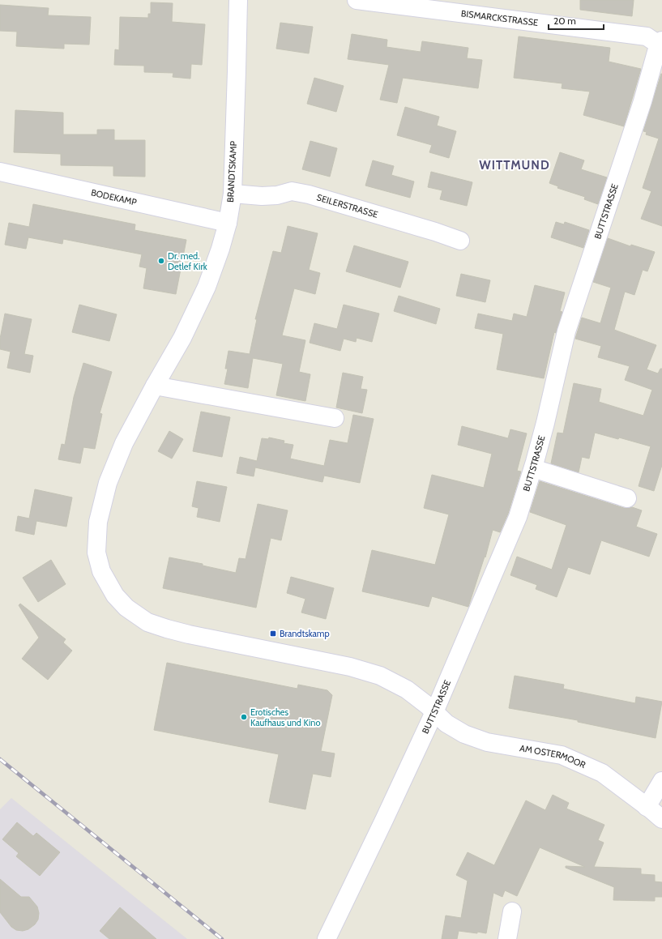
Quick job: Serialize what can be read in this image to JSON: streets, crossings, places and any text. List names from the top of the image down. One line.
{"streets":{"street":["BISMARCKSTRASSE","BRANDTSKAMP","BODEKAMP","SEILERSTRASSE","BUTTSTRASSE","AM OSTERMOOR"]},"crossings":[["BISMARCKSTRASSE","BUTTSTRASSE"],["BRANDTSKAMP","BODEKAMP"],["BRANDTSKAMP","SEILERSTRASSE"],["BRANDTSKAMP","BUTTSTRASSE"],["BRANDTSKAMP","AM OSTERMOOR"],["BUTTSTRASSE","AM OSTERMOOR"]],"districts":["WITTMUND"],"places":{"other":["Dr. med. Detlef Kirk","Erotisches Kaufhaus und Kino"],"transit":["Brandtskamp"]},"scale_bar":"20 m"}
